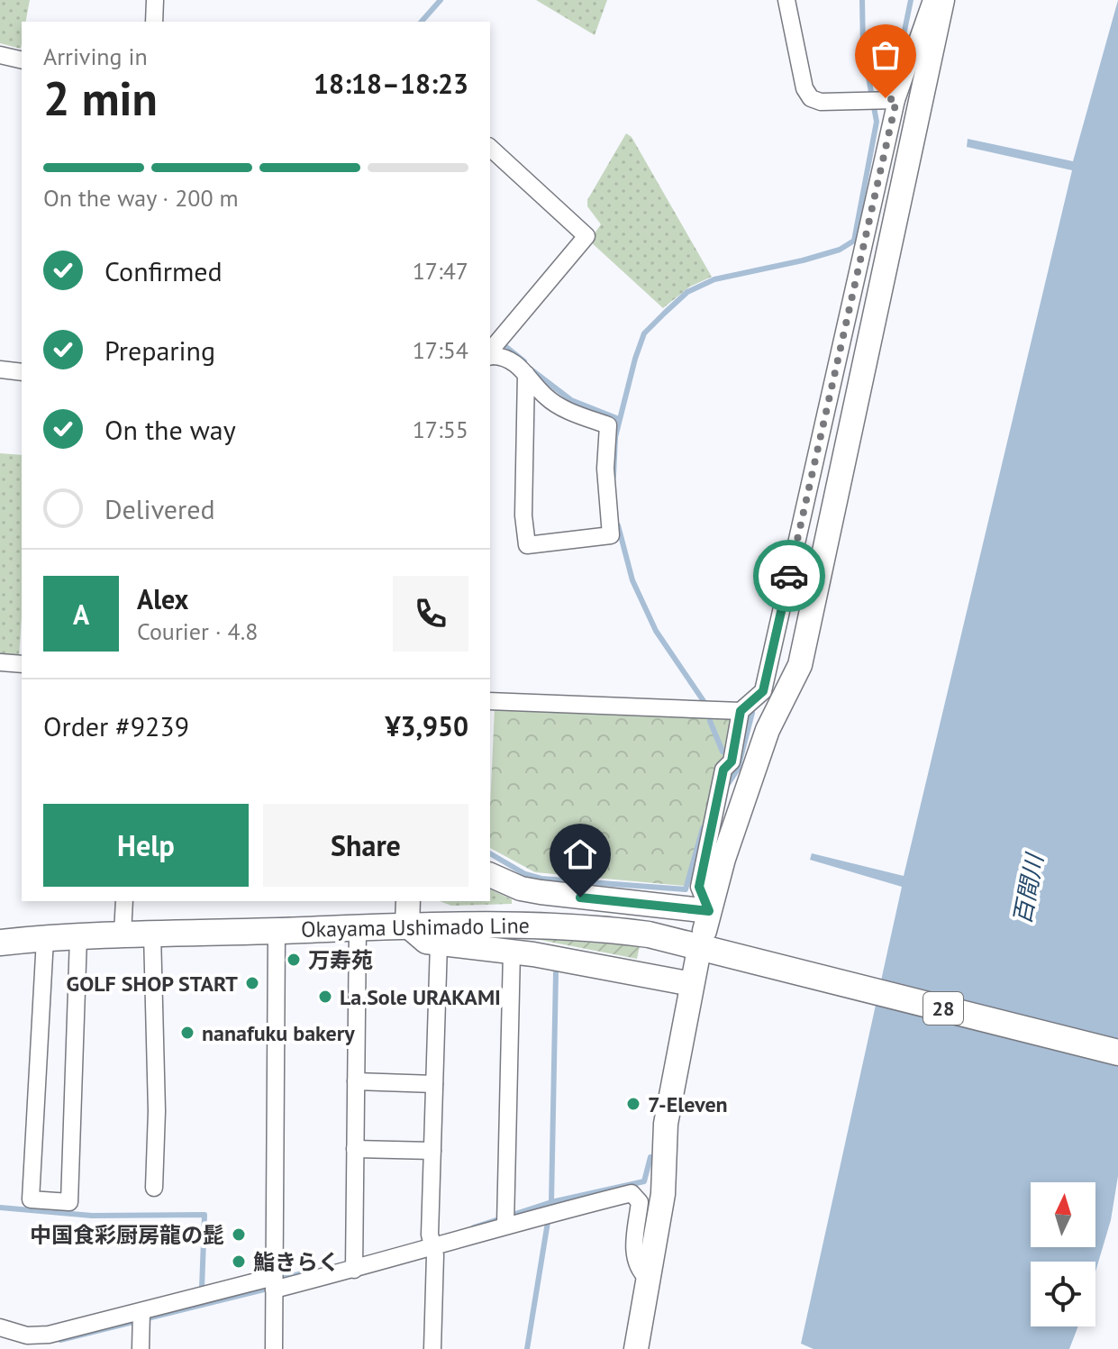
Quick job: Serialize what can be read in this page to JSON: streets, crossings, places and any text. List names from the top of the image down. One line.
{"streets":{"main road":["Okayama Ushimado Line","28"]},"water":["百間川"],"places":["万寿苑","GOLF SHOP START","La.Sole URAKAMI","nanafuku bakery","7-Eleven","中国食彩厨房龍の髭","鮨きらく"],"north":"top","page":{"heading":["2 min","Arriving in","18:18–18:23"],"panel":["Alex","Courier · 4.8","Order #9239","¥3,950"],"bar":"On the way · 200 m","list":[["Confirmed","17:47"],["Preparing","17:54"],["On the way","17:55"],"Delivered"],"round":"A","buttons":["Help","Share"]}}
